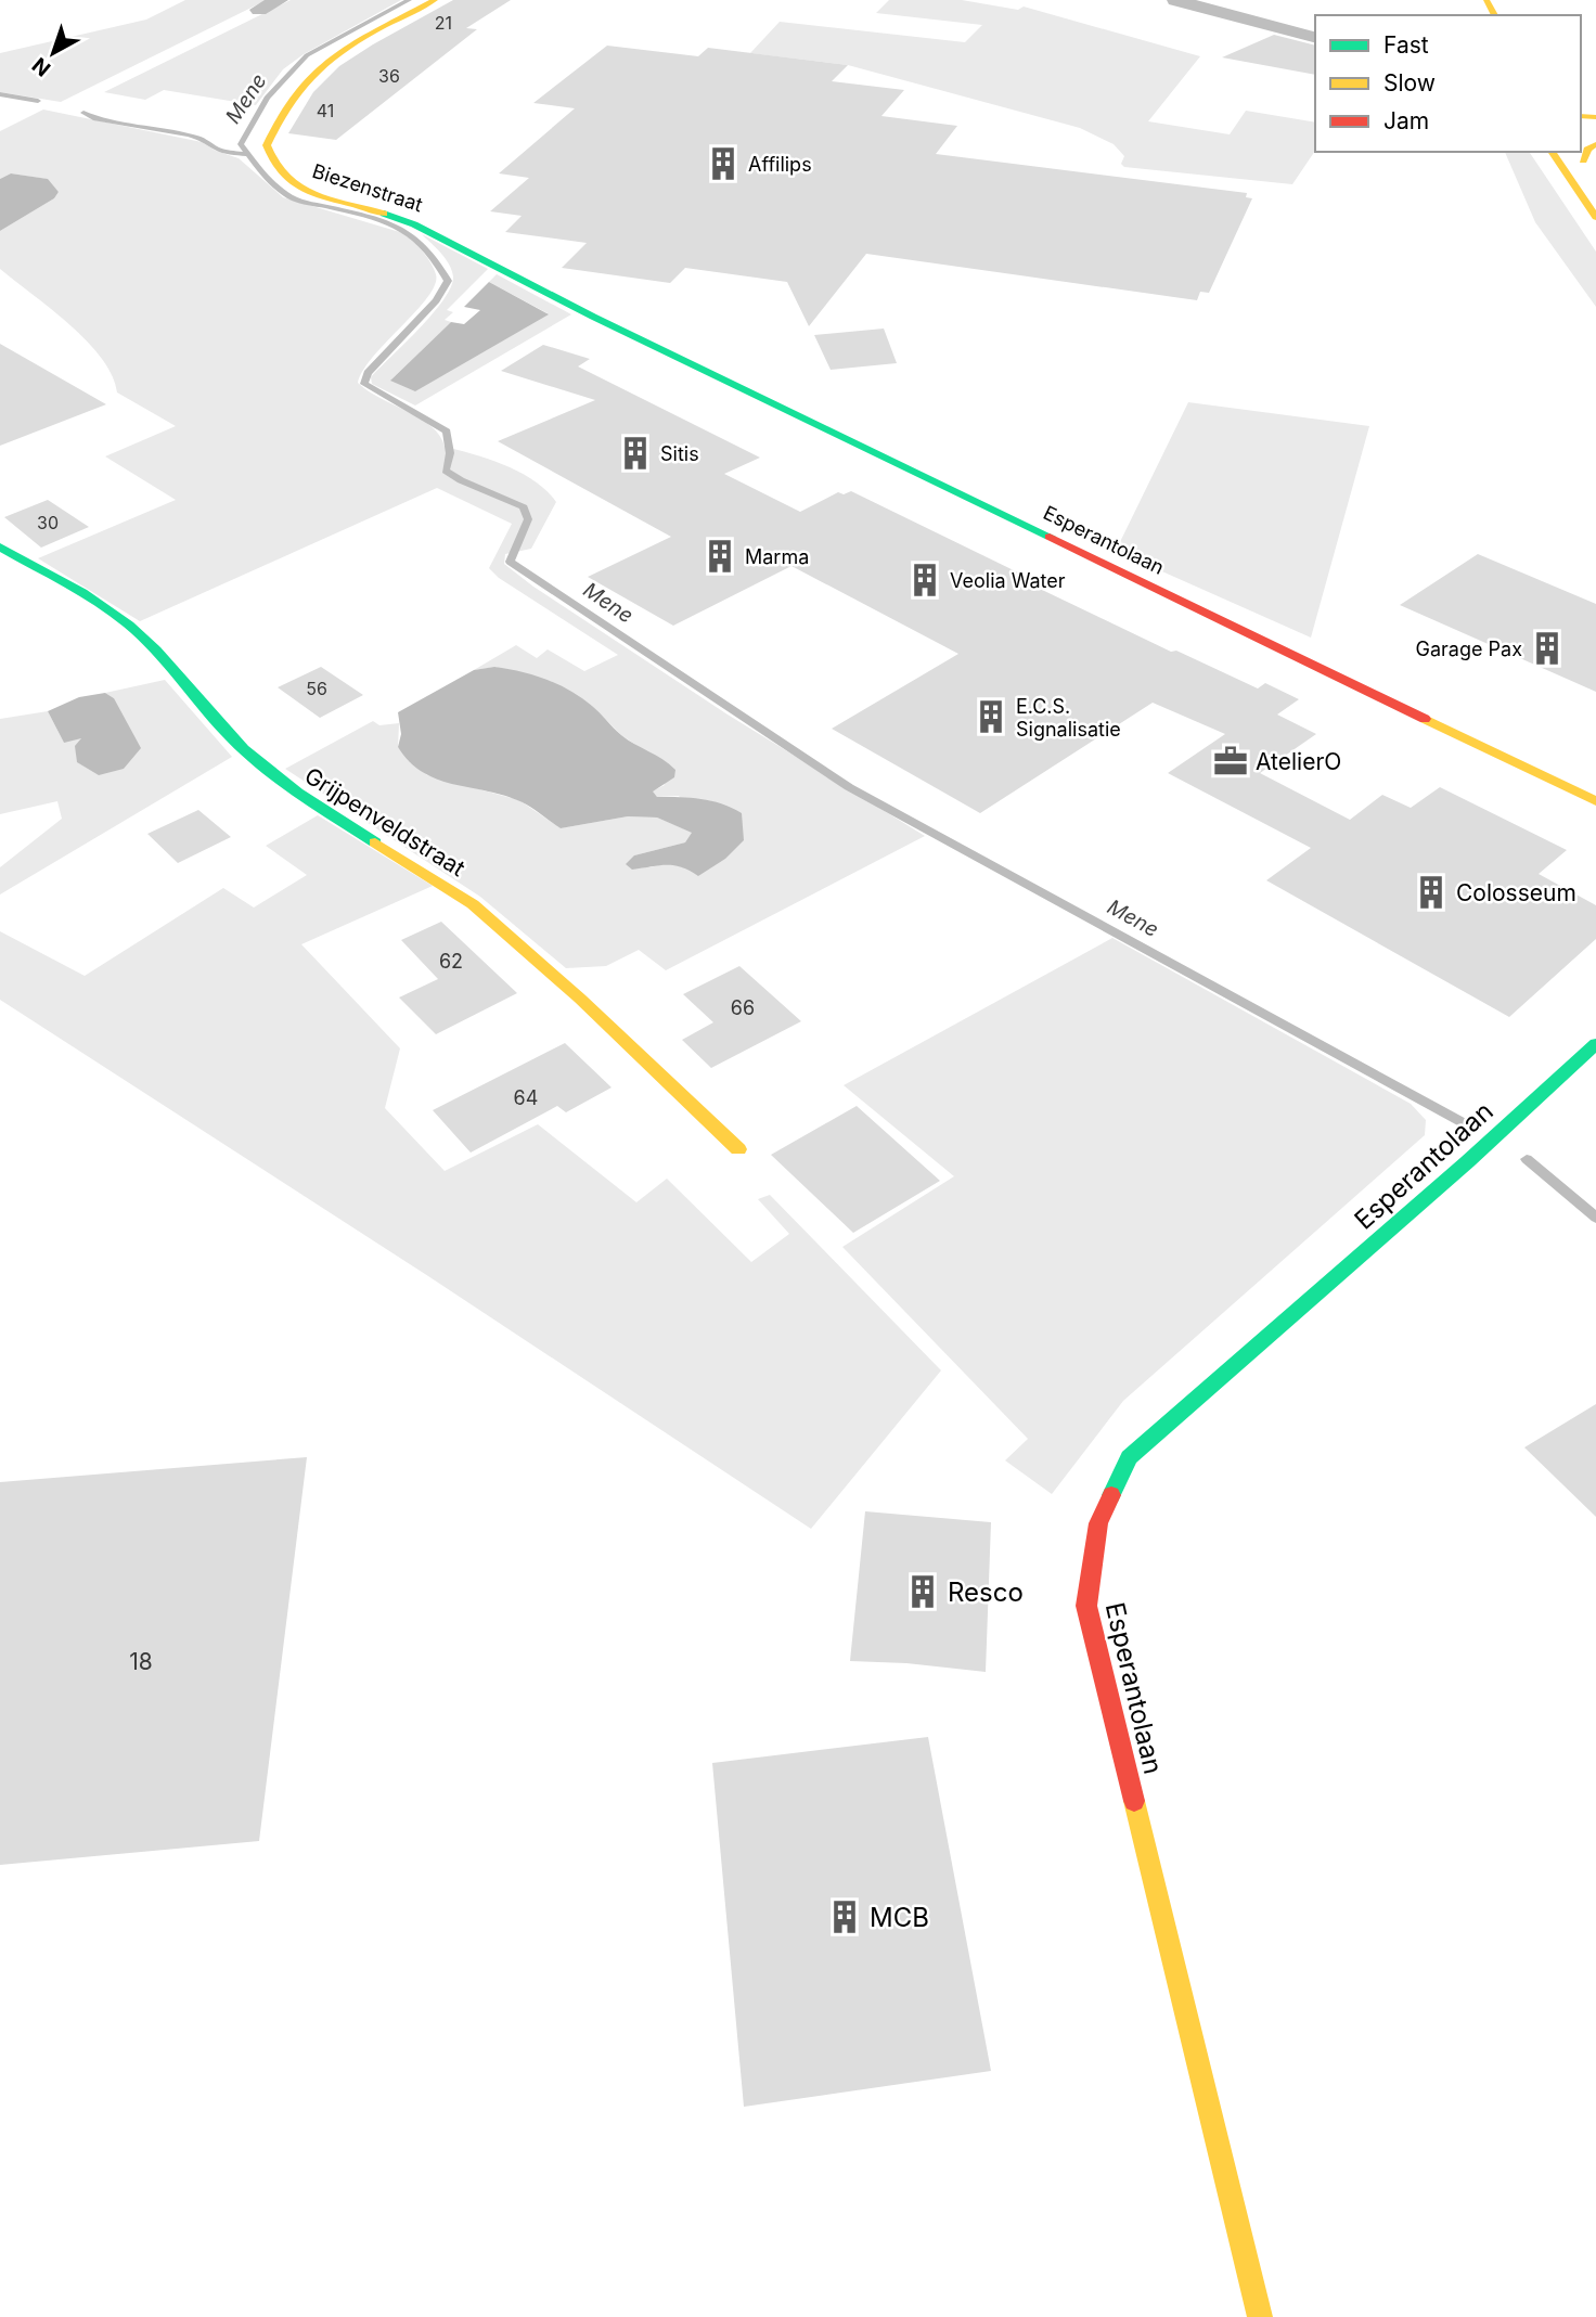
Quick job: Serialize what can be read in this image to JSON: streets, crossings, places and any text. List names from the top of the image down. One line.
{"streets":{"street":["Biezenstraat","Esperantolaan","Grijpenveldstraat"]},"crossings":[["Biezenstraat","Esperantolaan"]],"water":["Mene"],"places":{"building":["Affilips","Sitis","Marma","Veolia Water","Garage Pax","E.C.S. Signalisatie","Colosseum","Resco","MCB"],"office":["AtelierO"]},"house_numbers":["21","36","41","30","56","62","66","64","18"],"legend":["Fast","Slow","Jam"],"north":"bottom left"}
